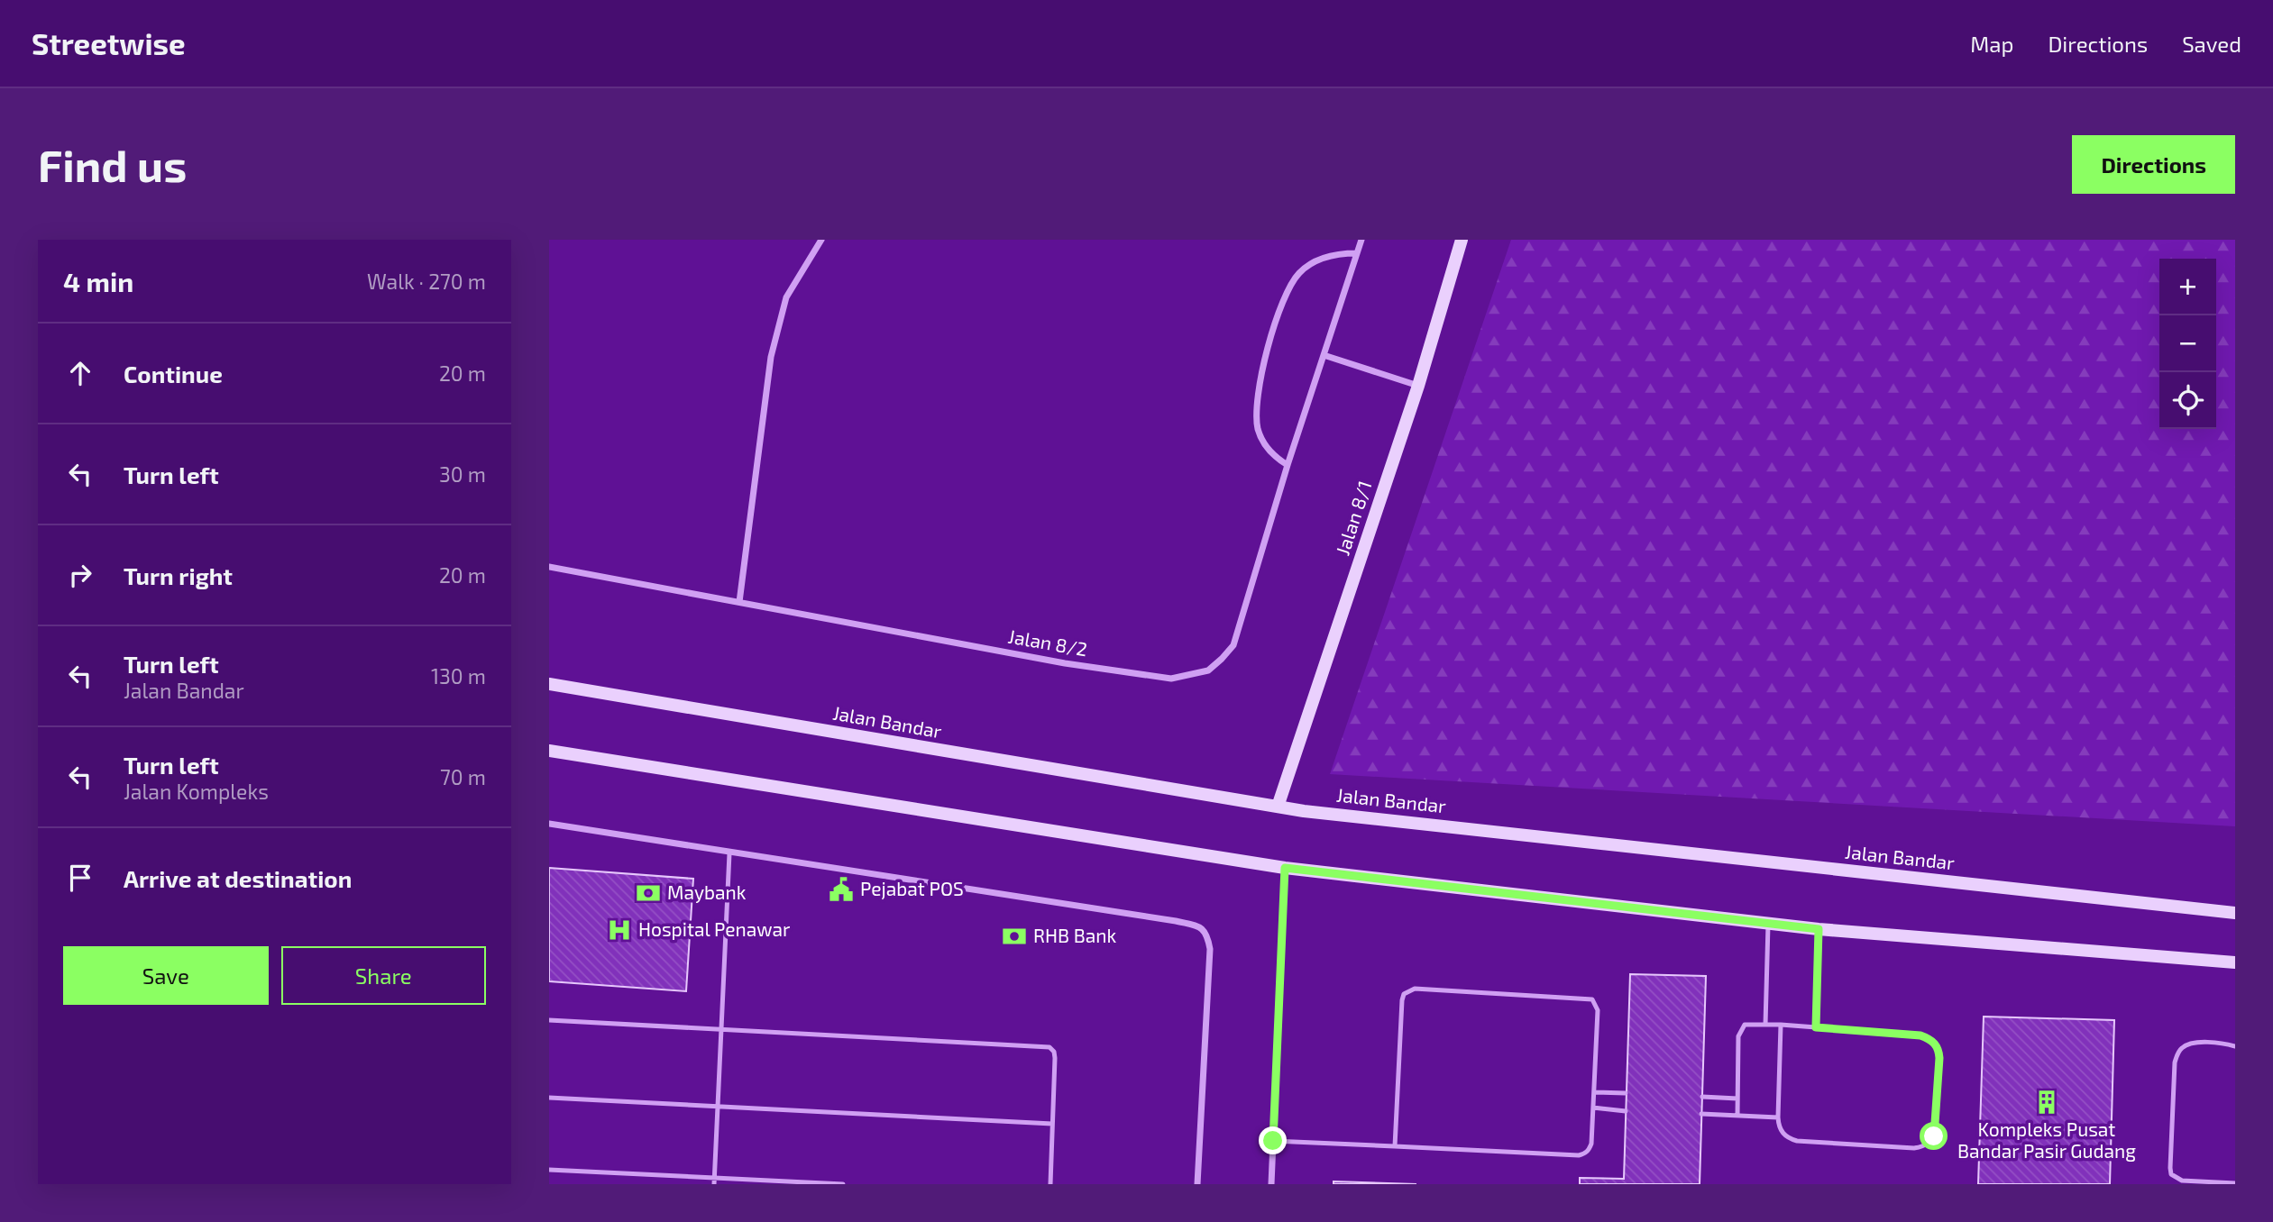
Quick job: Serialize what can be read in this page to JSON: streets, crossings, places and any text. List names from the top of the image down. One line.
{"streets":{"main road":["Jalan 8/1","Jalan Bandar"],"street":["Jalan 8/2"]},"crossings":[["Jalan 8/1","Jalan Bandar"]],"places":{"public building":["Pejabat POS"],"bank":["Maybank","RHB Bank"],"hospital":["Hospital Penawar"],"building":["Kompleks Pusat Bandar Pasir Gudang"]},"page":{"header":"Streetwise","nav":["Map","Directions","Saved"],"buttons":["Directions",["Save","Share"]],"title":"Find us","heading":["4 min","Walk · 270 m"],"map_buttons":["+","−"],"list":[["Continue","20 m"],["Turn left","30 m"],["Turn right","20 m"],["Turn left","Jalan Bandar","130 m"],["Turn left","Jalan Kompleks","70 m"],"Arrive at destination"]}}
